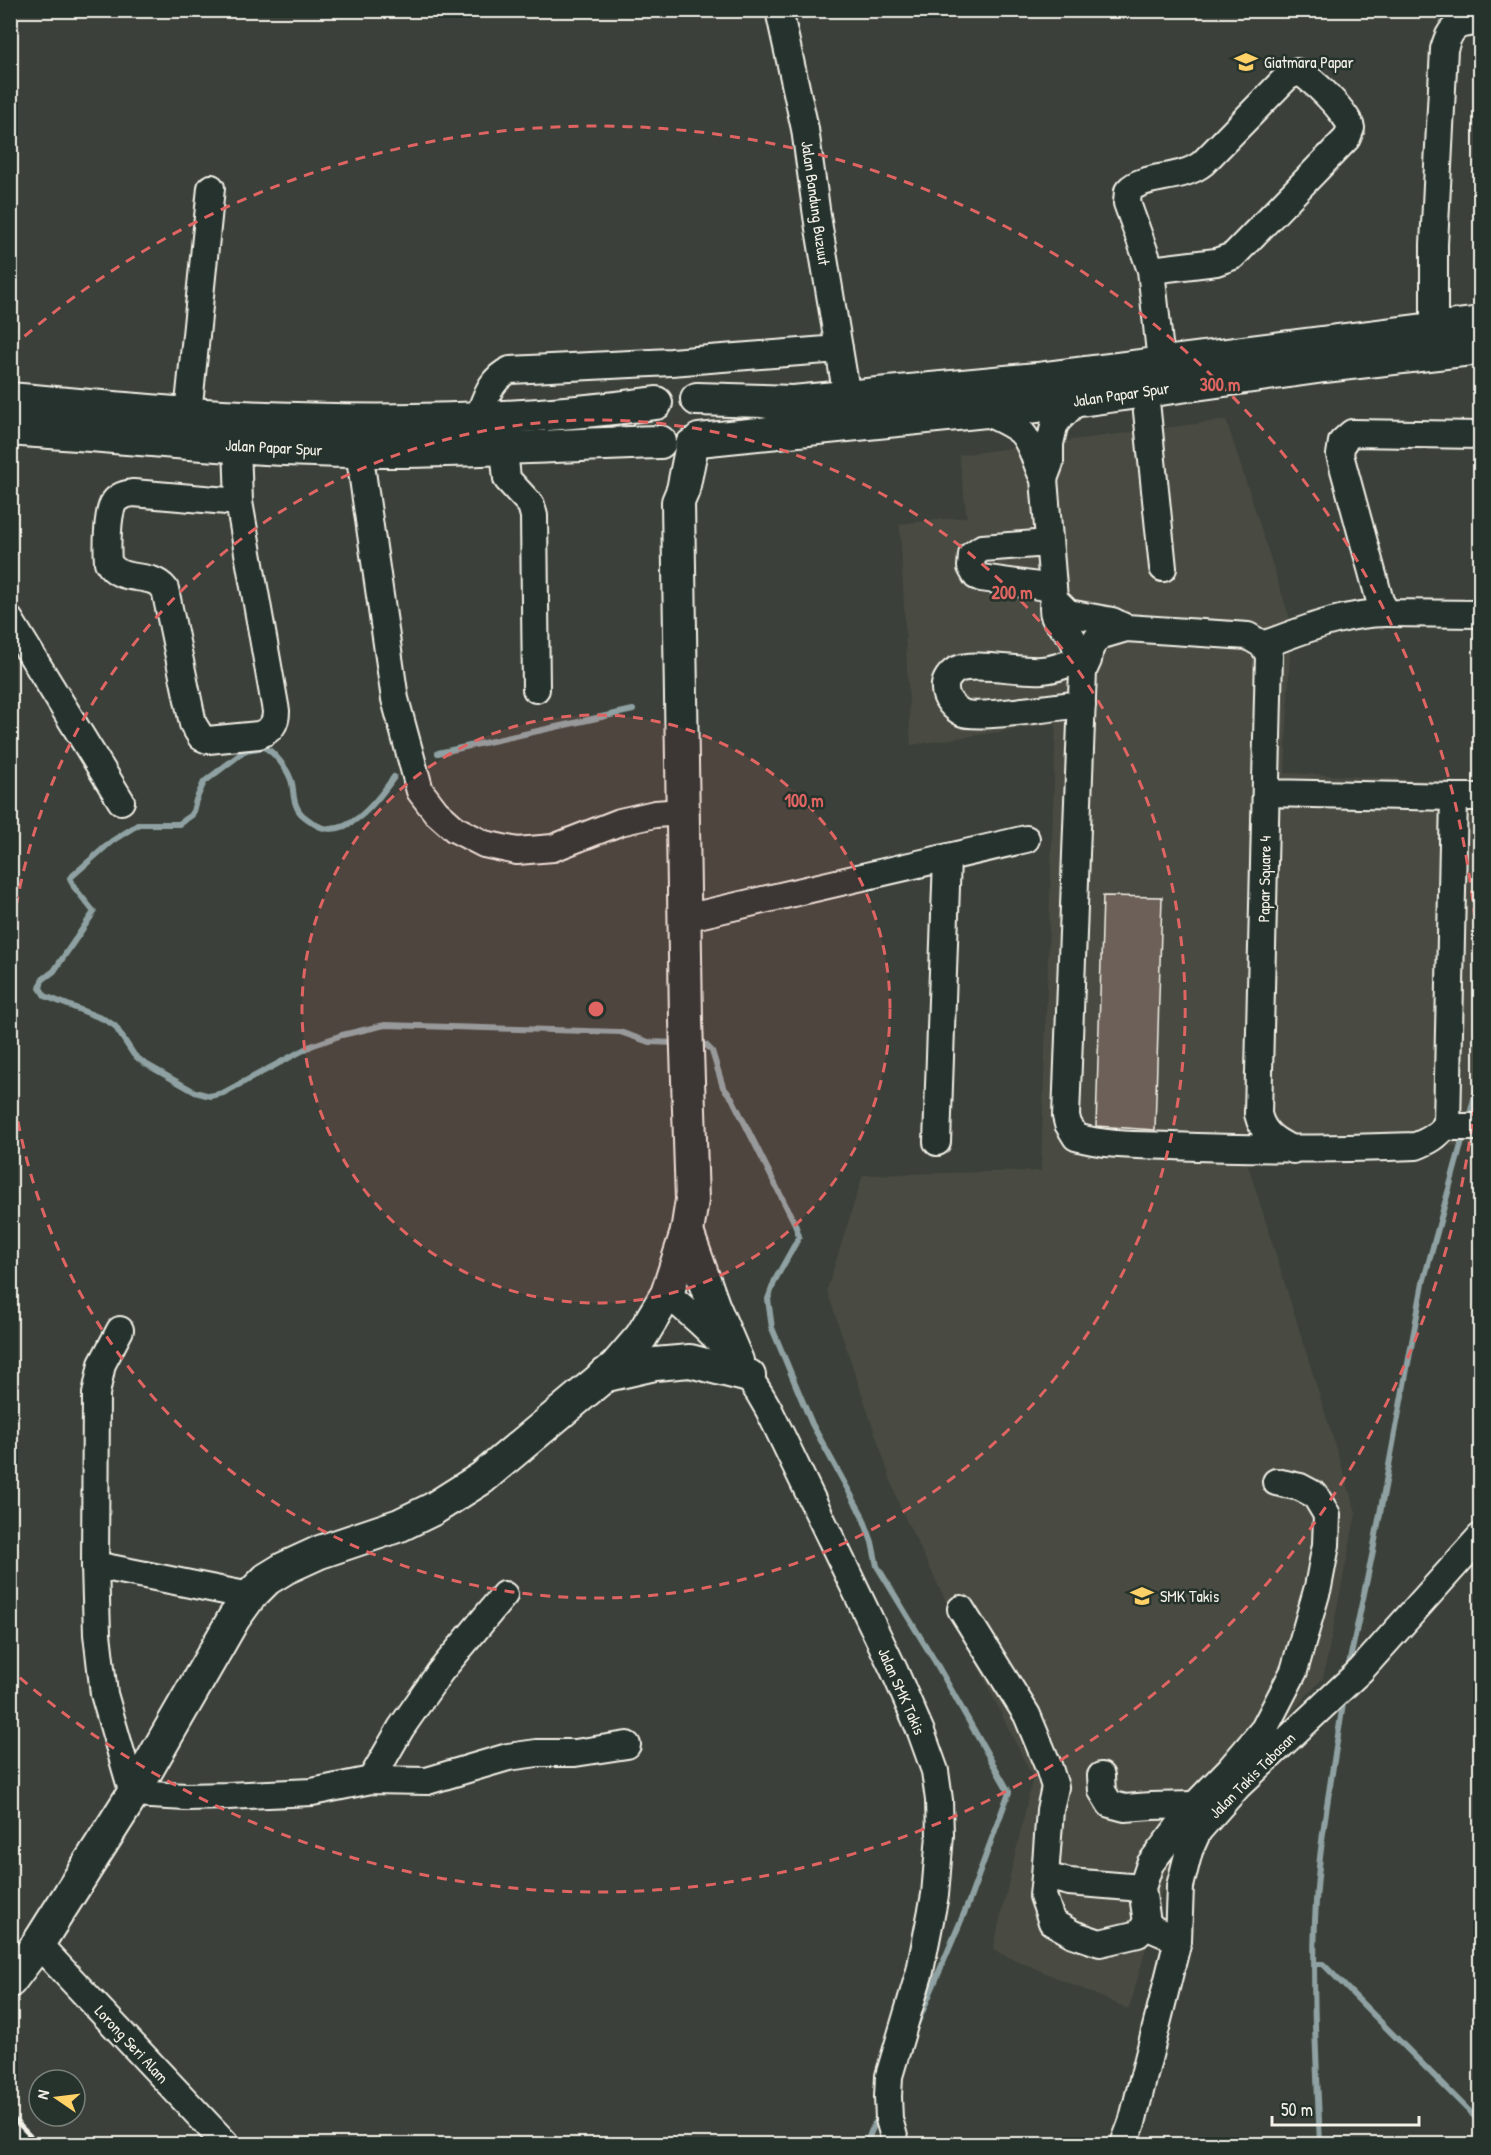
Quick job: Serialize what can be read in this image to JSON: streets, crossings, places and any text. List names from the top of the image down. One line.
{"streets":{"main road":["Jalan Papar Spur"],"street":["Jalan Bandung Buzuut","Papar Square 4","Jalan SMK Takis","Jalan Takis Tabasan","Lorong Seri Alam"]},"places":{"school or university":["Giatmara Papar","SMK Takis"]},"scale_bar":"50 m","north":"left","rings":["300 m","200 m","100 m"]}
